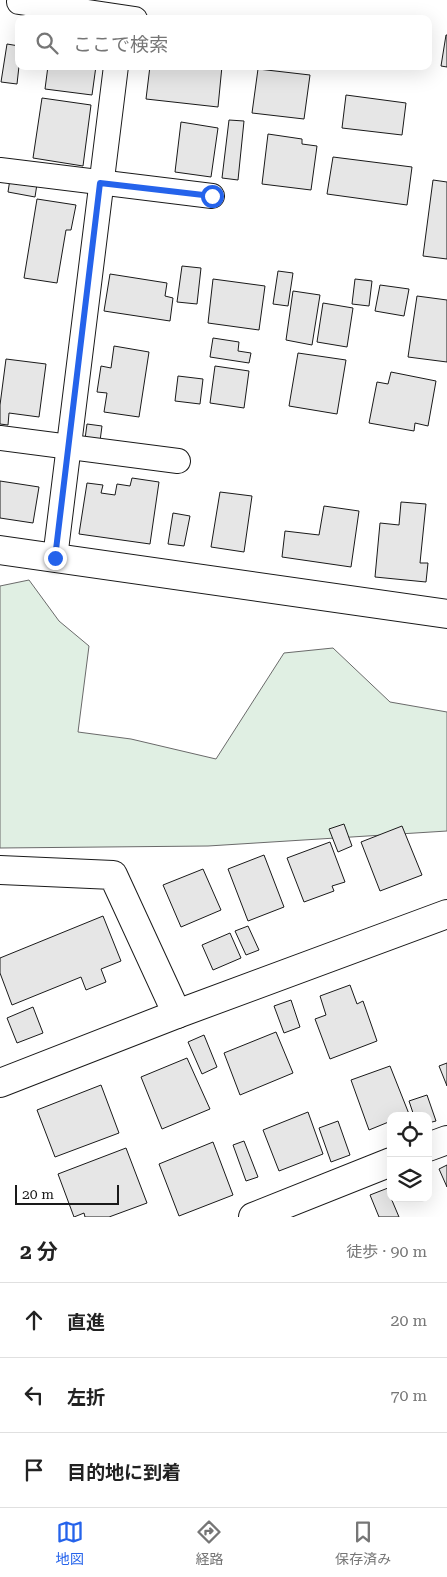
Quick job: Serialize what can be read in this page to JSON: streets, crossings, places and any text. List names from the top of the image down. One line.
{"scale_bar":"20 m","page":{"search":"ここで検索","scale":"20 m","heading":["2 分","徒歩 · 90 m"],"list":[["直進","20 m"],["左折","70 m"],"目的地に到着"],"nav":["地図","経路","保存済み"]}}
